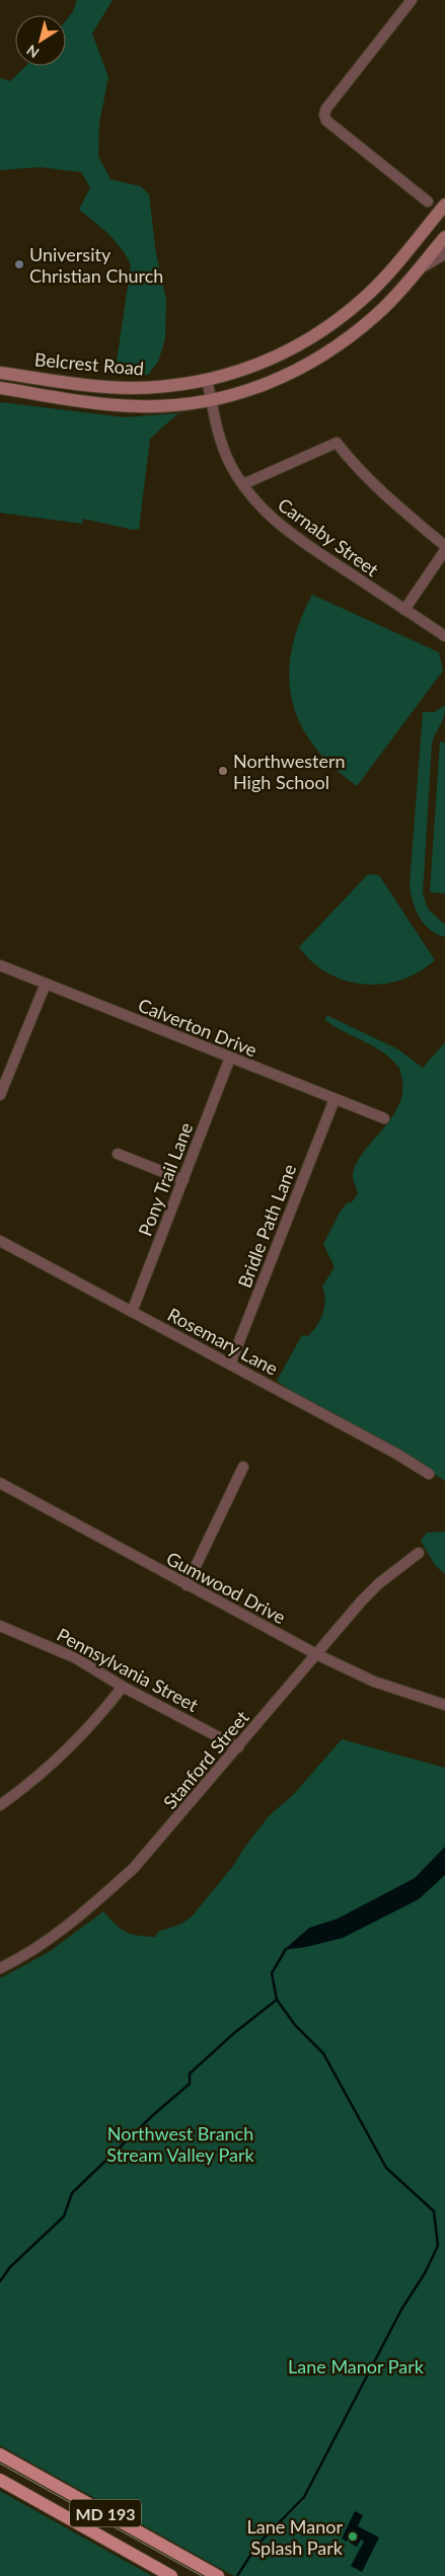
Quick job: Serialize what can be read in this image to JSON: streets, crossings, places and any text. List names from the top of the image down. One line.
{"streets":{"main road":["Belcrest Road","MD 193"],"street":["Carnaby Street","Calverton Drive","Pony Trail Lane","Bridle Path Lane","Rosemary Lane","Gumwood Drive","Pennsylvania Street","Stanford Street"]},"crossings":[["Belcrest Road","Carnaby Street"],["Calverton Drive","Pony Trail Lane"],["Calverton Drive","Bridle Path Lane"],["Pony Trail Lane","Rosemary Lane"],["Bridle Path Lane","Rosemary Lane"],["Gumwood Drive","Stanford Street"],["Pennsylvania Street","Stanford Street"]],"parks":["Northwest Branch Stream Valley Park","Lane Manor Park"],"places":["University Christian Church","Northwestern High School","Lane Manor Splash Park"],"north":"bottom left"}
